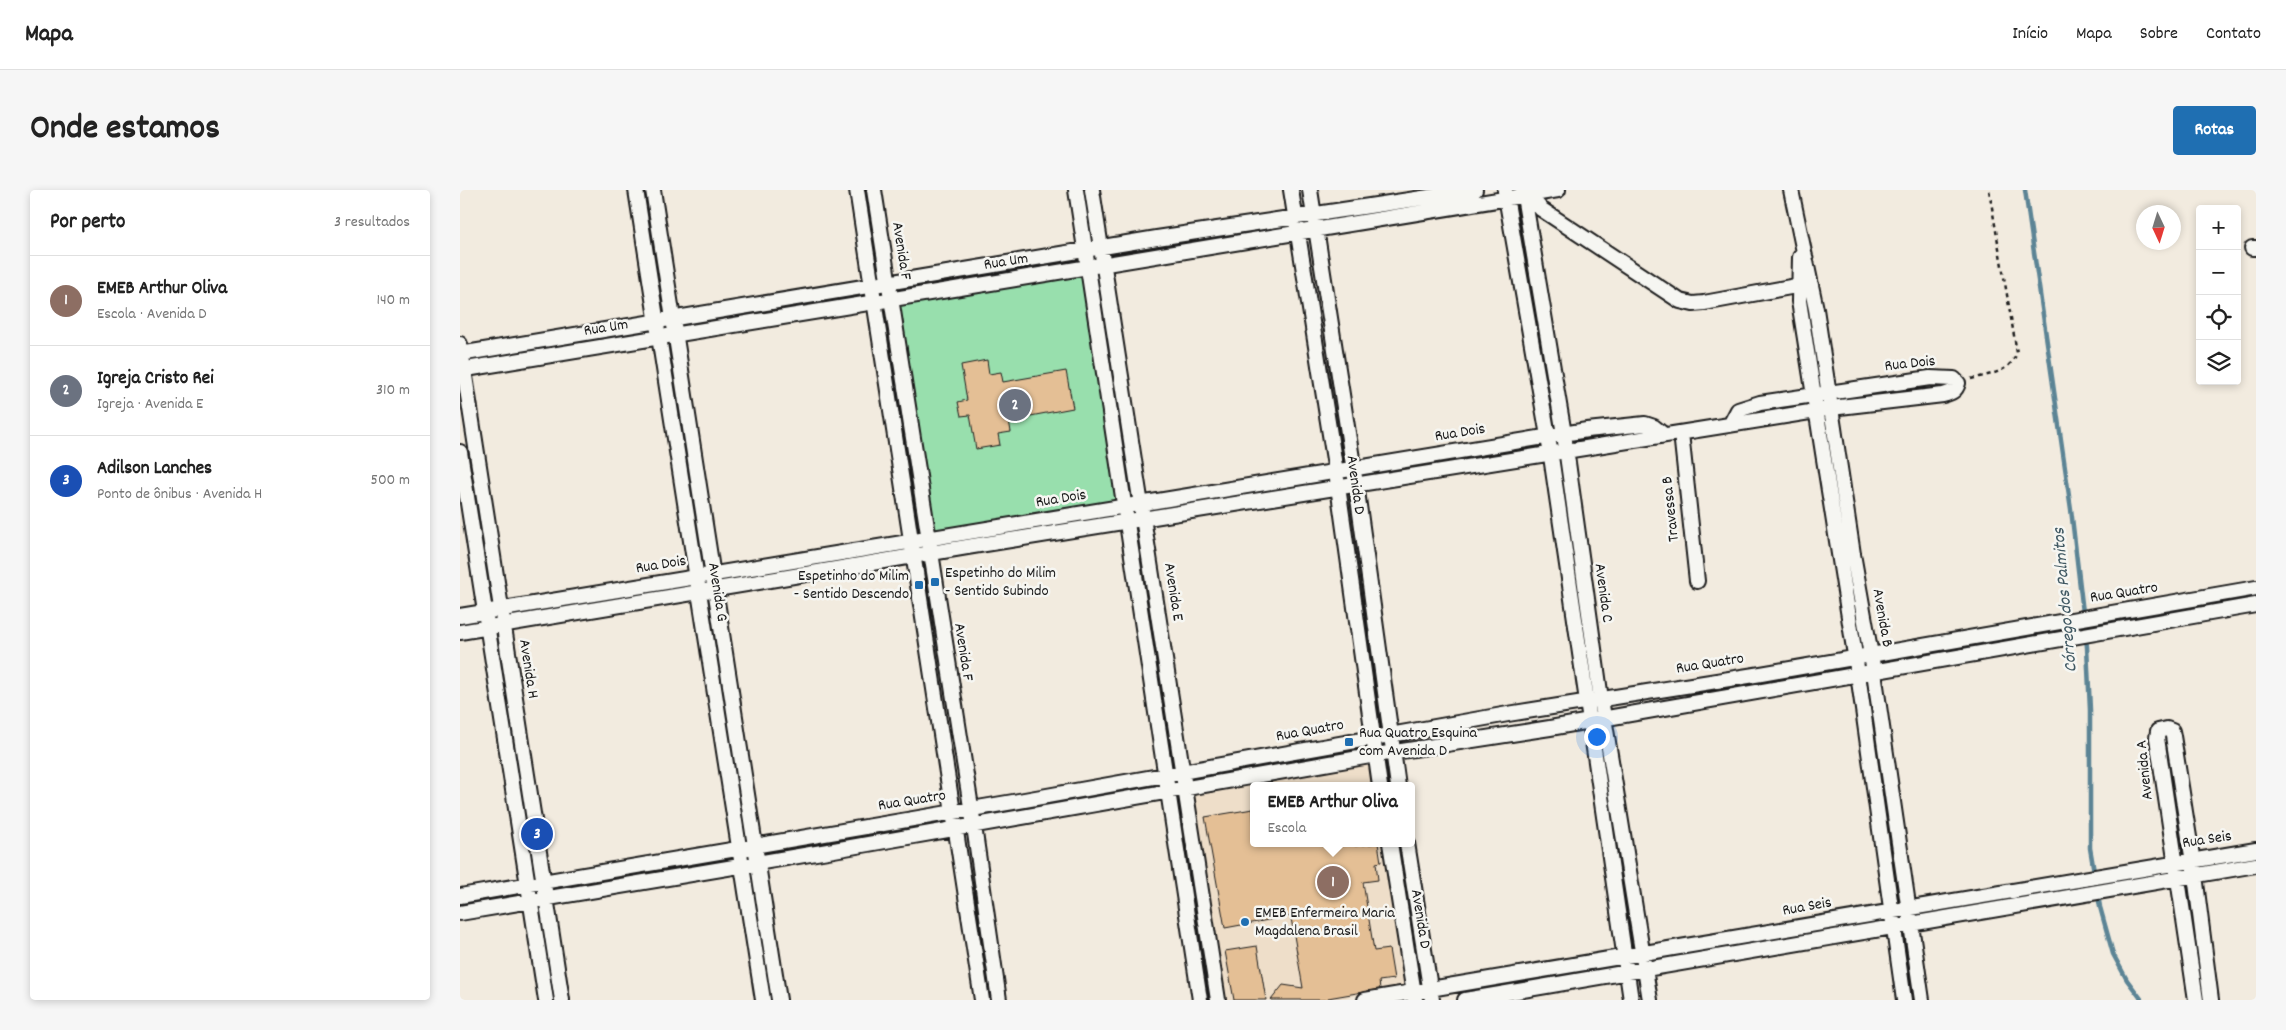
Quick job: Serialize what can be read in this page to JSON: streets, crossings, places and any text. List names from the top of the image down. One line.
{"streets":{"street":["Avenida F","Rua Um","Rua Dois","Avenida D","Travessa B","Avenida G","Avenida E","Avenida C","Rua Quatro","Avenida B","Avenida H","Avenida A","Rua Seis"]},"crossings":[["Avenida F","Rua Um"],["Avenida F","Rua Dois"],["Avenida F","Rua Quatro"],["Rua Um","Avenida D"],["Rua Um","Avenida G"],["Rua Um","Avenida E"],["Rua Um","Avenida C"],["Rua Um","Avenida H"],["Rua Dois","Avenida D"],["Rua Dois","Travessa B"],["Rua Dois","Avenida G"],["Rua Dois","Avenida E"],["Rua Dois","Avenida C"],["Rua Dois","Avenida B"],["Rua Dois","Avenida H"],["Avenida D","Rua Quatro"],["Avenida D","Rua Seis"],["Avenida G","Rua Quatro"],["Avenida E","Rua Quatro"],["Avenida C","Rua Quatro"],["Avenida C","Rua Seis"],["Rua Quatro","Avenida B"],["Rua Quatro","Avenida H"],["Avenida B","Rua Seis"],["Avenida A","Rua Seis"]],"water":["Córrego dos Palmitos"],"places":{"transit":["Espetinho do Milim - Sentido Subindo","Espetinho do Milim - Sentido Descendo","Rua Quatro Esquina com Avenida D"],"other":["EMEB Enfermeira Maria Magdalena Brasil"]},"north":"bottom","page":{"header":"Mapa","nav":["Início","Mapa","Sobre","Contato"],"title":"Onde estamos","buttons":"Rotas","heading":["Por perto","3 resultados"],"map_buttons":["+","−"],"list":[{"mark":"1","name":"EMEB Arthur Oliva","note":"Escola · Avenida D","value":"140 m"},{"mark":"2","name":"Igreja Cristo Rei","note":"Igreja · Avenida E","value":"310 m"},{"mark":"3","name":"Adilson Lanches","note":"Ponto de ônibus · Avenida H","value":"500 m"}],"pins":["2","3","1"],"popup":["EMEB Arthur Oliva","Escola"]}}
